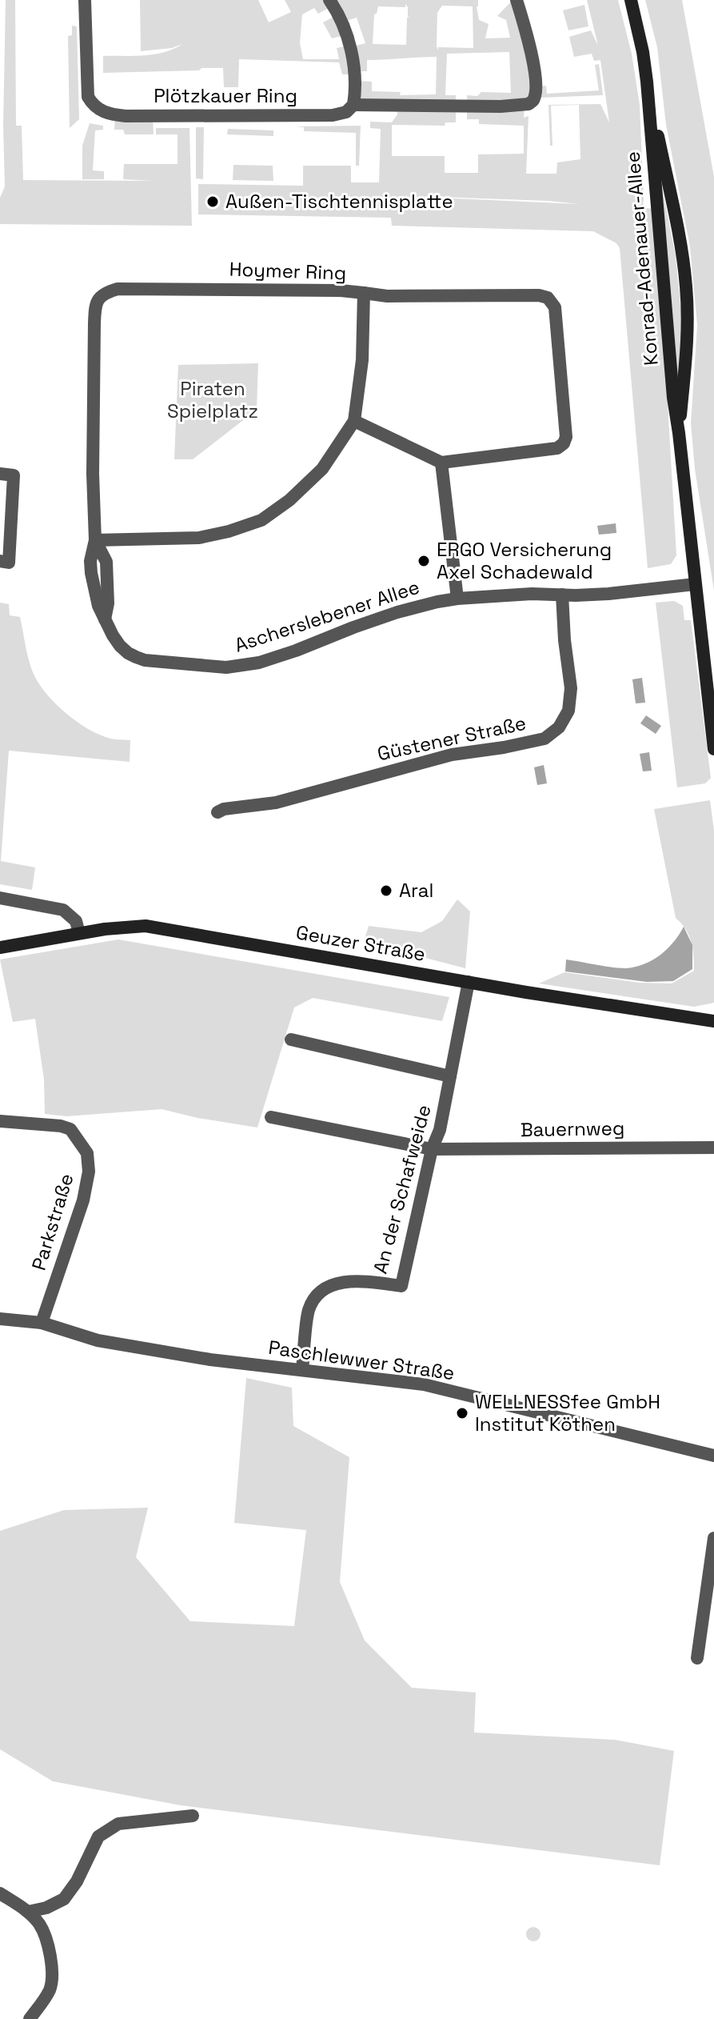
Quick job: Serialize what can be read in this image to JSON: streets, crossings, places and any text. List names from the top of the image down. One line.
{"streets":{"main road":["Konrad-Adenauer-Allee","Geuzer Straße"],"street":["Plötzkauer Ring","Hoymer Ring","Ascherslebener Allee","Güstener Straße","Bauernweg","An der Schafweide","Parkstraße","Paschlewwer Straße"]},"crossings":[["Konrad-Adenauer-Allee","Ascherslebener Allee"],["Hoymer Ring","Ascherslebener Allee"],["Ascherslebener Allee","Güstener Straße"],["Geuzer Straße","An der Schafweide"],["Bauernweg","An der Schafweide"],["An der Schafweide","Paschlewwer Straße"],["Parkstraße","Paschlewwer Straße"]],"parks":["Piraten Spielplatz"],"places":["Außen-Tischtennisplatte","ERGO Versicherung Axel Schadewald","Aral","WELLNESSfee GmbH Institut Köthen"]}
